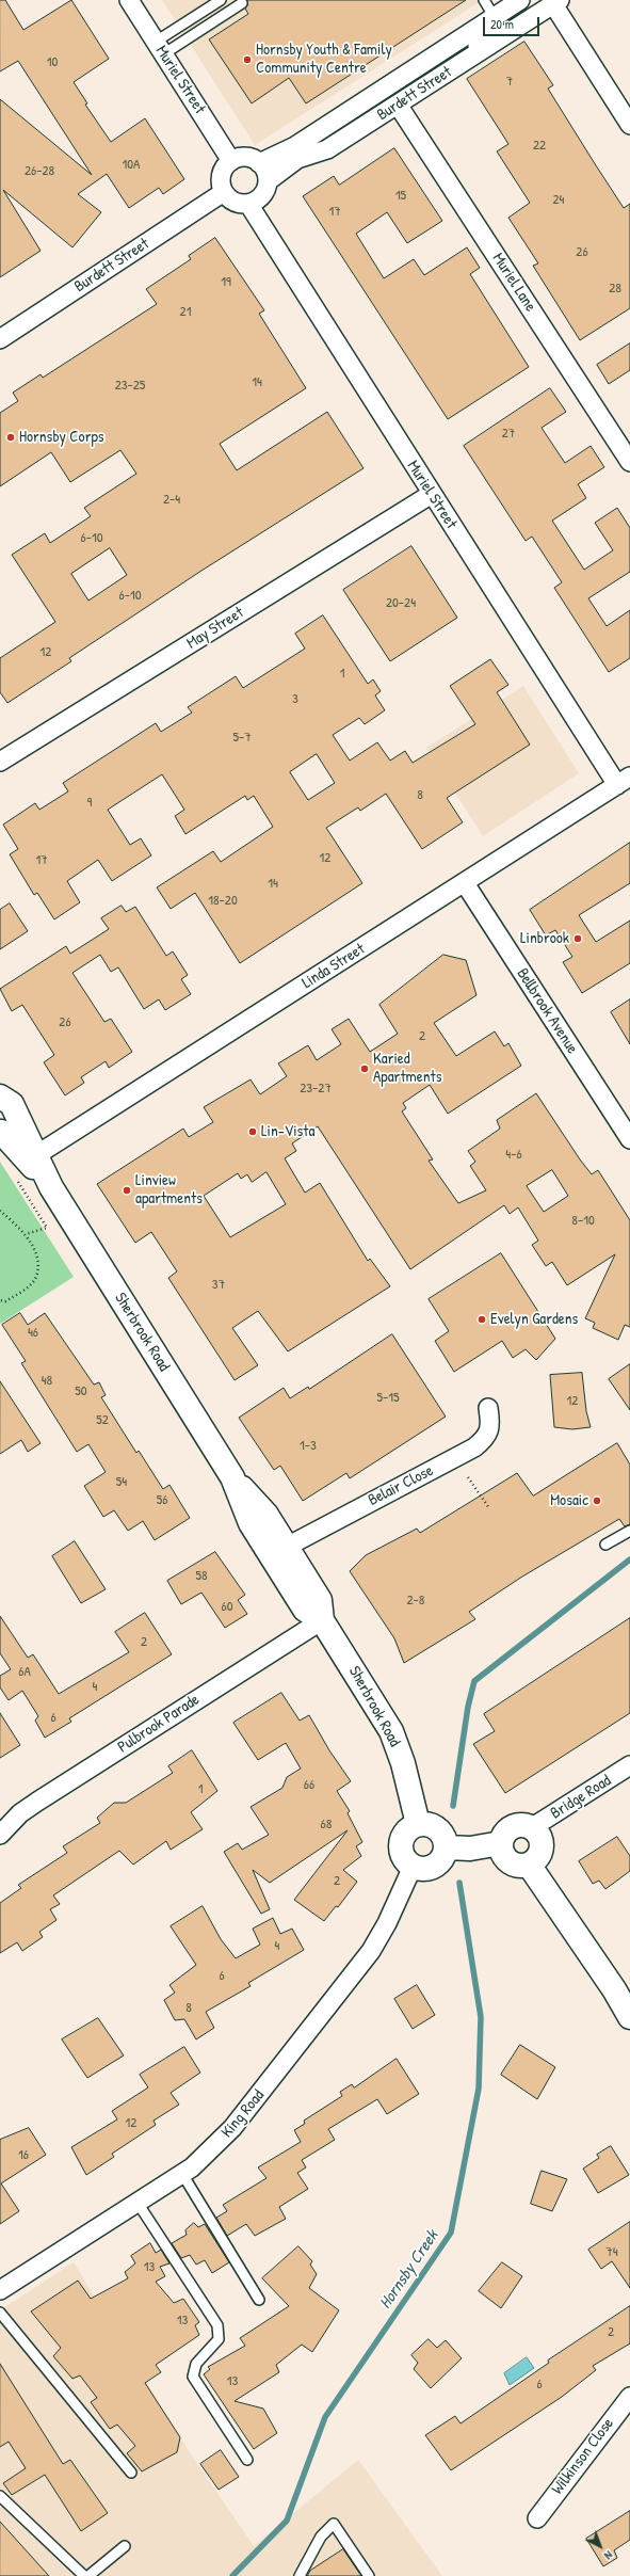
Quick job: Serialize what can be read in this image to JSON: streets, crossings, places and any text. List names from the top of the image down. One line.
{"streets":{"main road":["Sherbrook Road"],"street":["Muriel Street","Burdett Street","Muriel Lane","May Street","Linda Street","Bellbrook Avenue","Belair Close","Pulbrook Parade","Bridge Road","King Road","Wilkinson Close"]},"crossings":[["Muriel Street","Burdett Street"],["Muriel Street","May Street"],["Muriel Street","Linda Street"],["Burdett Street","Muriel Lane"],["Linda Street","Bellbrook Avenue"],["Linda Street","Sherbrook Road"],["Sherbrook Road","Belair Close"],["Sherbrook Road","Pulbrook Parade"],["Sherbrook Road","King Road"]],"water":["Hornsby Creek"],"places":["Hornsby Youth & Family Community Centre","Hornsby Corps","Linbrook","Karied Apartments","Lin-Vista","Linview apartments","Evelyn Gardens","Mosaic"],"house_numbers":["10","7","22","10A","26-28","15","24","17","26","19","28","21","14","23-25","27","2-4","6-10","6-10","20-24","12","1","3","5-7","8","9","12","17","14","18-20","26","2","23-27","4-6","8-10","37","46","48","50","5-15","12","52","1-3","54","56","58","2-8","60","2","6A","4","6","66","1","68","2","4","6","8","12","16","74","13","13","2","13","6"],"scale_bar":"20 m","north":"bottom right"}
